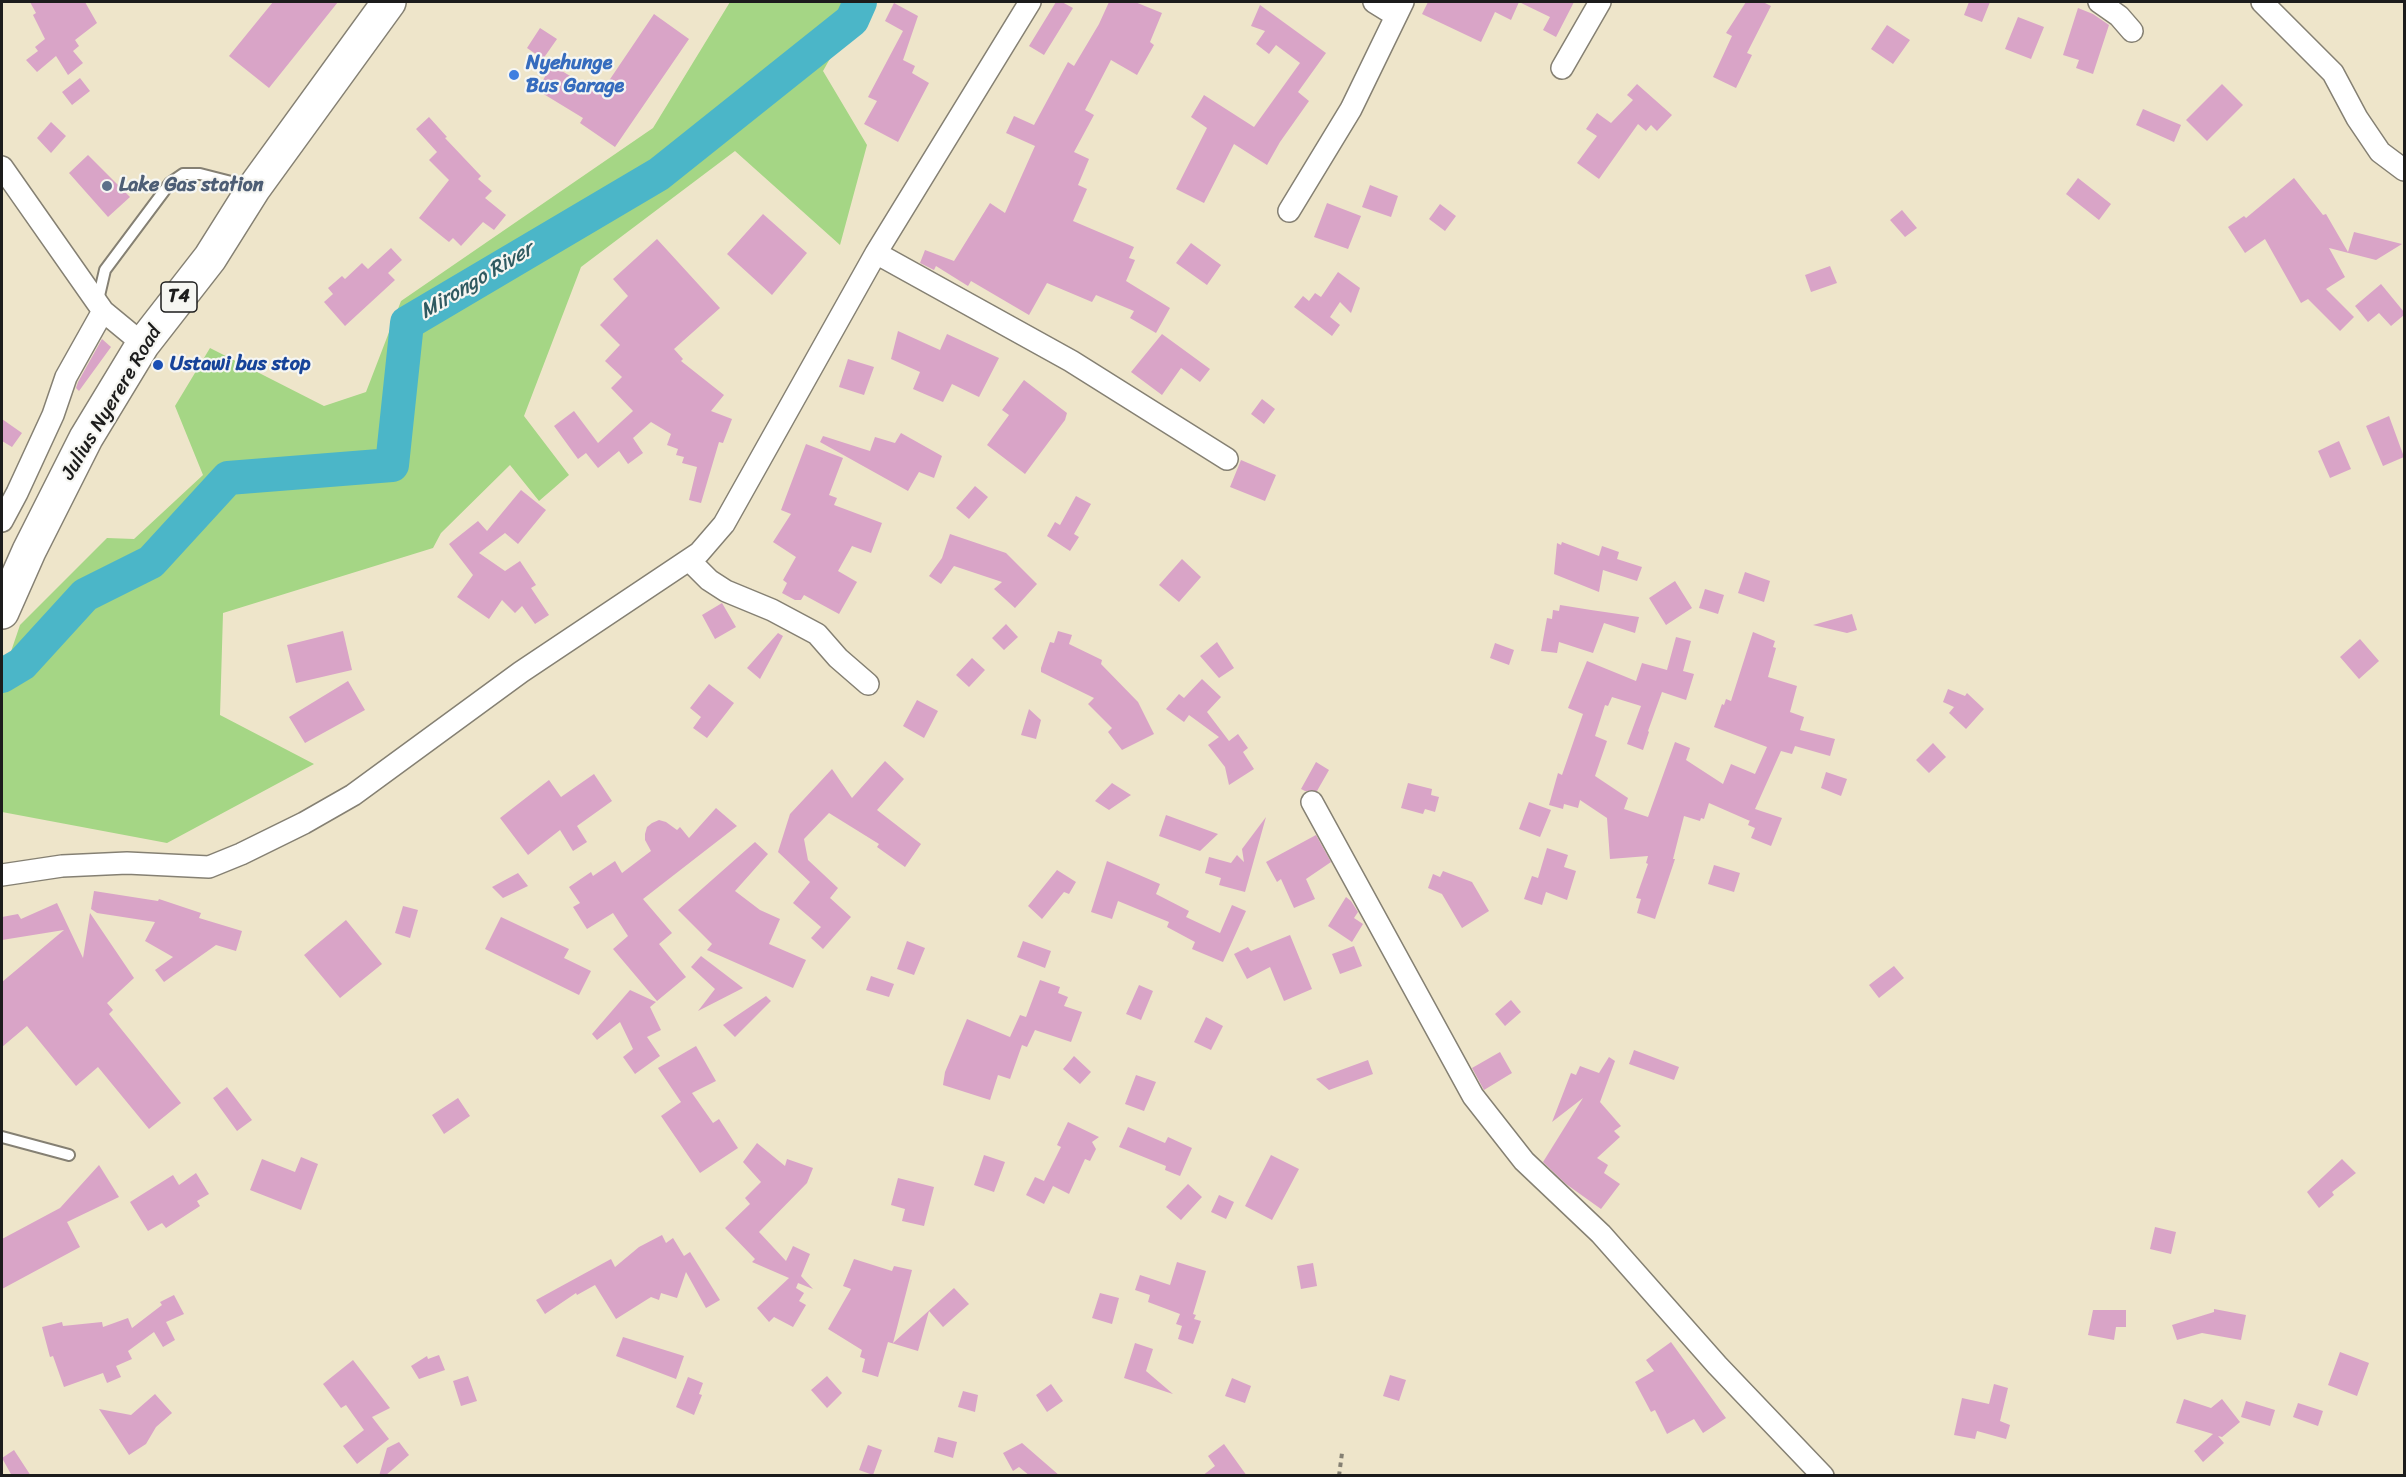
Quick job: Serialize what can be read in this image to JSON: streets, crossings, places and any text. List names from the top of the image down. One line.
{"streets":{"highway":["T4","Julius Nyerere Road"]},"water":["Mirongo River"],"places":["Nyehunge Bus Garage","Lake Gas station","Ustawi bus stop"]}
